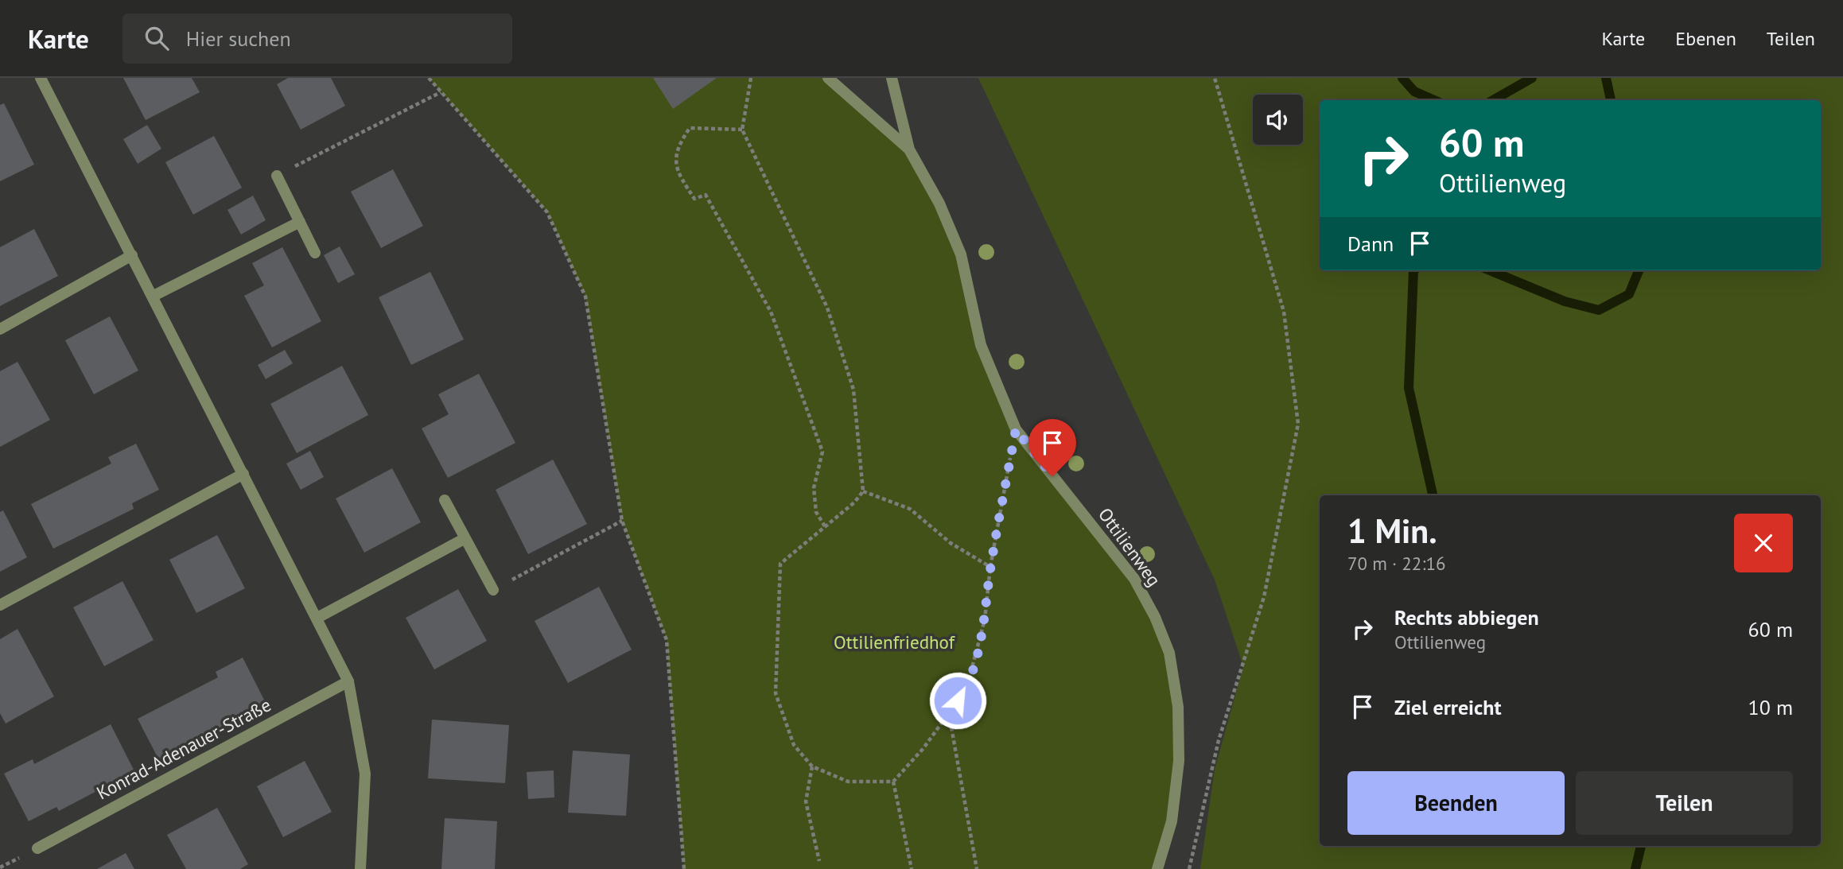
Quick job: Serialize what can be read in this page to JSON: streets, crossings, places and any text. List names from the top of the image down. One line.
{"streets":{"street":["Ottilienweg","Konrad-Adenauer-Straße"]},"parks":["Ottilienfriedhof"],"page":{"header":"Karte","search":"Hier suchen","nav":["Karte","Ebenen","Teilen"],"turn":["60 m","Ottilienweg"],"then":"Dann","heading":["1 Min.","70 m · 22:16"],"list":[{"name":"Rechts abbiegen","note":"Ottilienweg","value":"60 m"},{"name":"Ziel erreicht","value":"10 m"}],"buttons":["Beenden","Teilen"]}}
